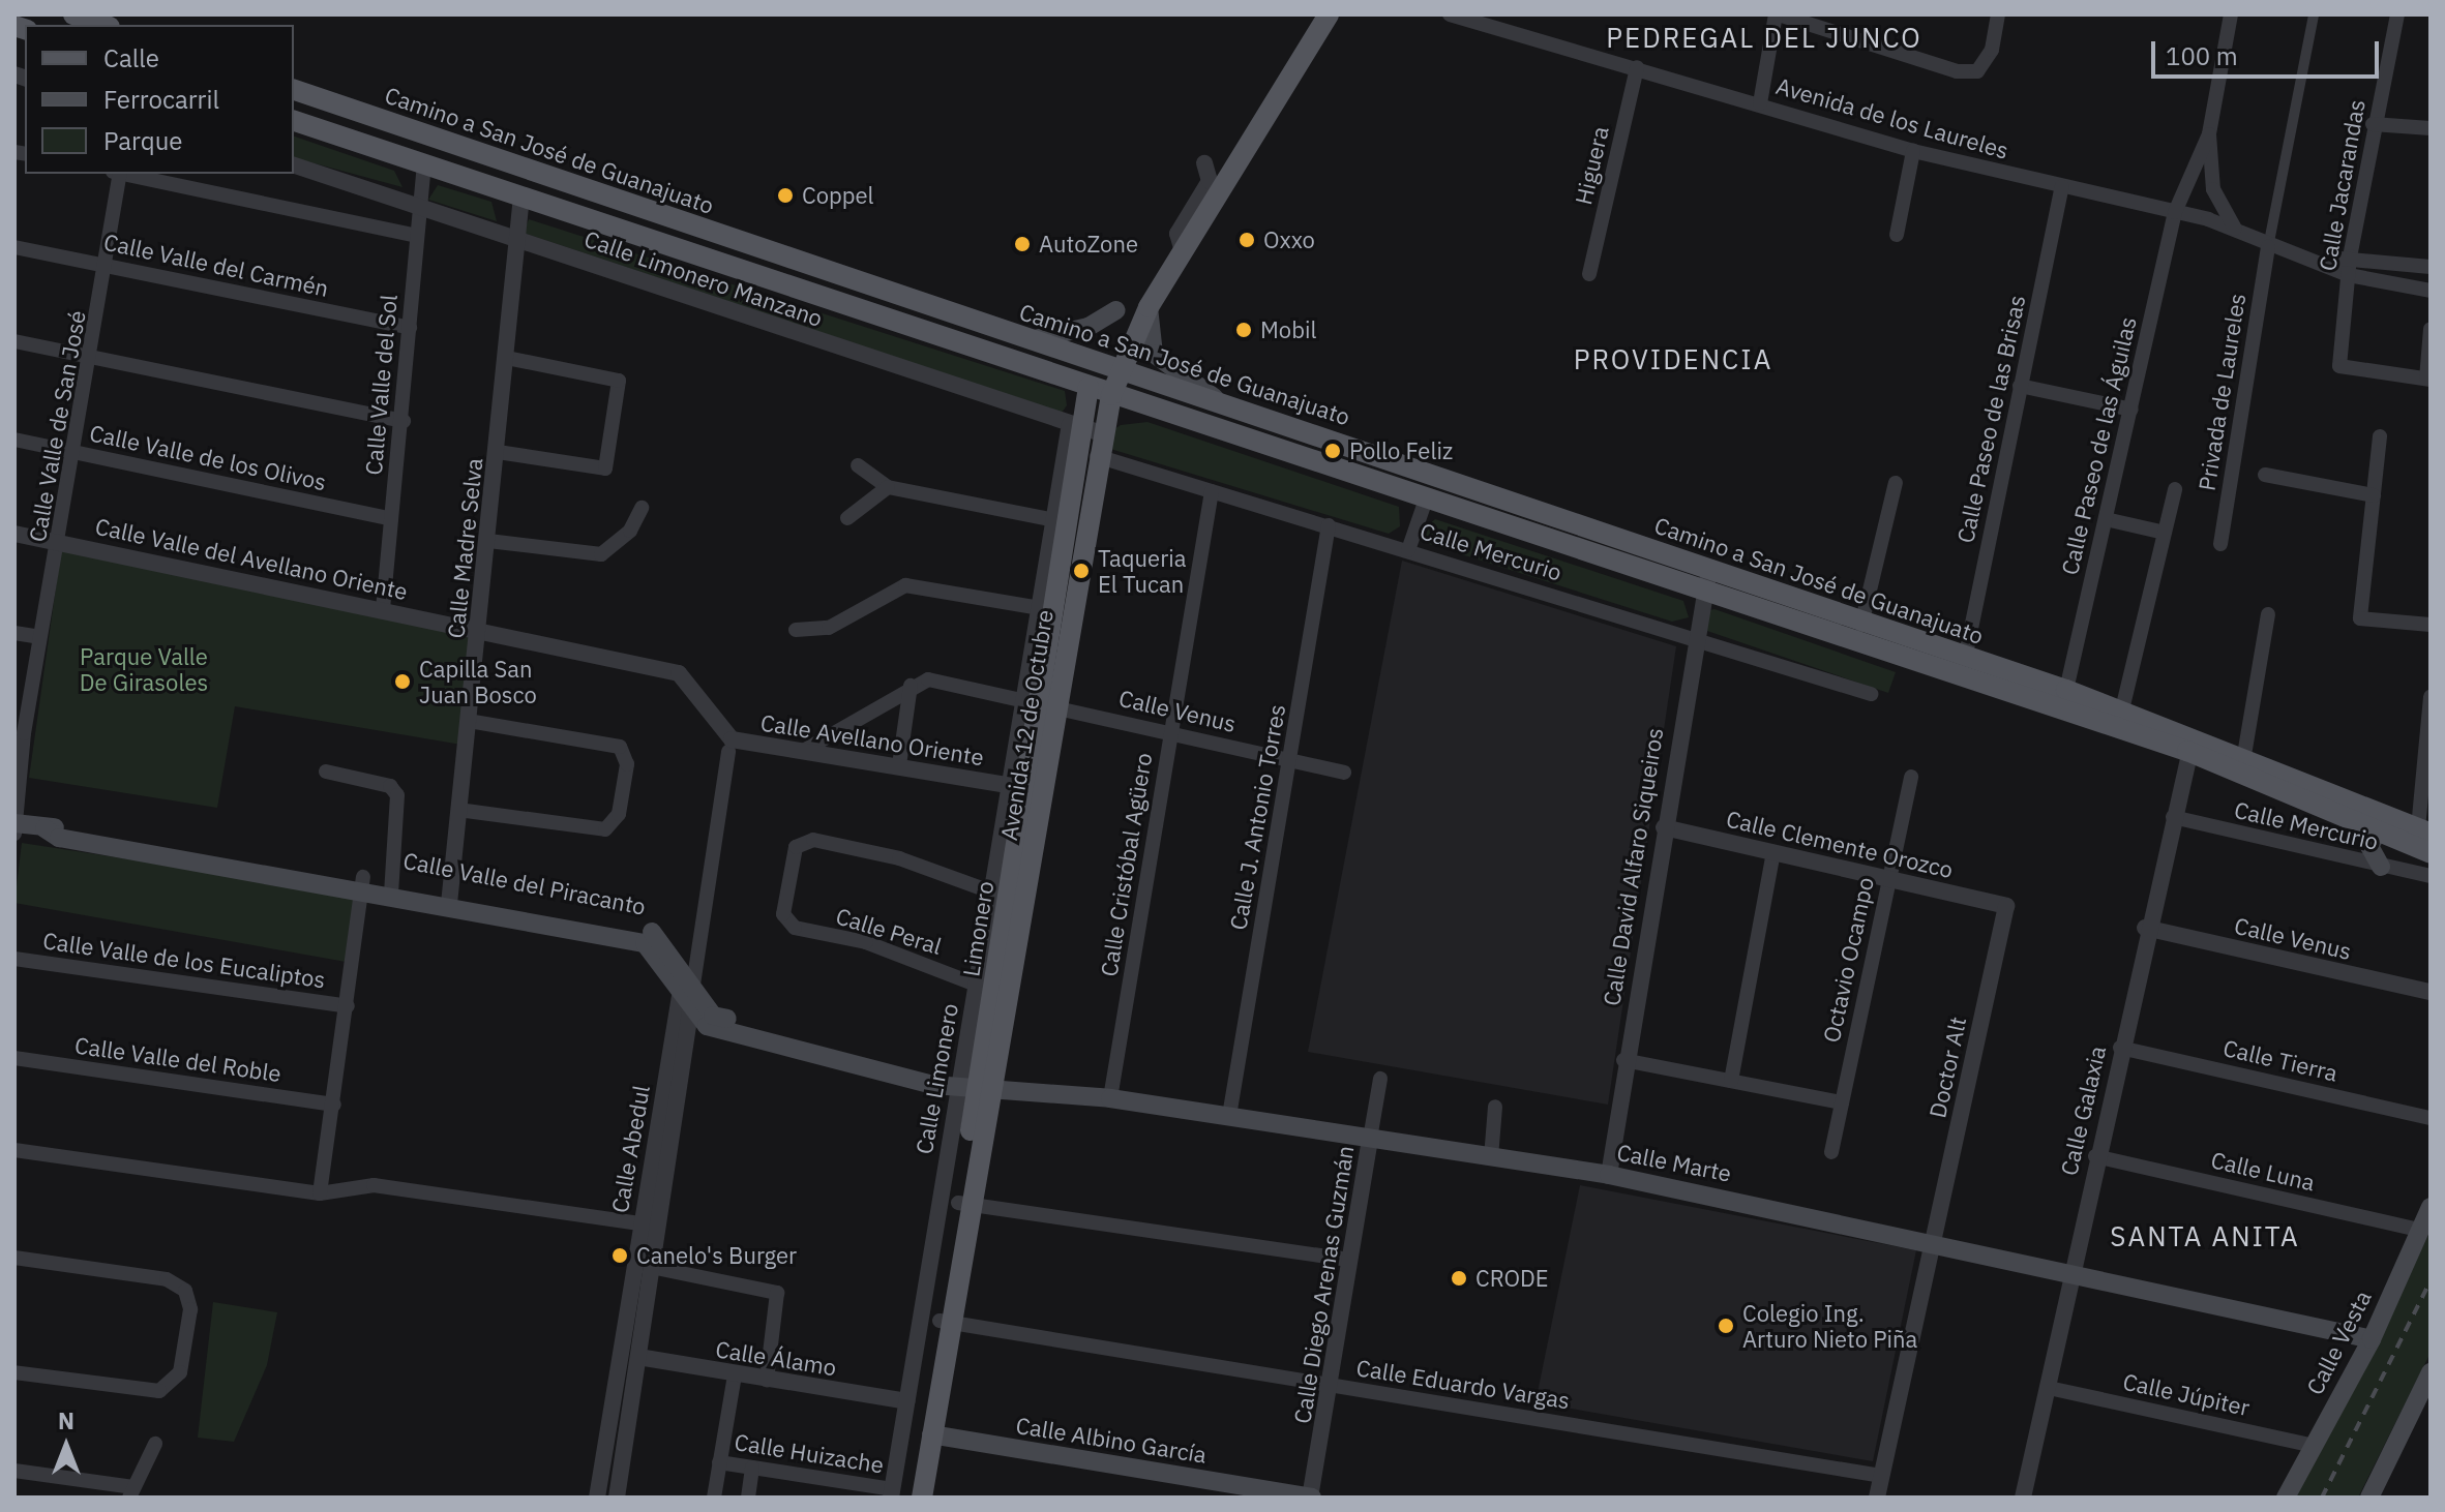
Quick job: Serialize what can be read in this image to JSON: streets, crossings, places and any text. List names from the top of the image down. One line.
{"streets":{"main road":["Camino a San José de Guanajuato","Avenida 12 de Octubre","Calle Valle del Piracanto","Calle Marte","Calle Vesta","Calle Albino García"],"street":["Avenida de los Laureles","Higuera","Calle Jacarandas","Calle Valle del Carmén","Calle Limonero Manzano","Calle Valle del Sol","Privada de Laureles","Calle Paseo de las Brisas","Calle Valle de San José","Calle Paseo de las Águilas","Calle Valle de los Olivos","Calle Madre Selva","Calle Mercurio","Calle Valle del Avellano Oriente","Calle Venus","Calle Avellano Oriente","Calle J. Antonio Torres","Calle Clemente Orozco","Calle Cristóbal Agüero","Calle David Alfaro Siqueiros","Calle Peral","Calle Valle de los Eucaliptos","Octavio Ocampo","Calle Valle del Roble","Calle Tierra","Doctor Alt","Calle Limonero","Calle Galaxia","Calle Abedul","Calle Luna","Calle Diego Arenas Guzmán","Calle Álamo","Calle Eduardo Vargas","Calle Júpiter","Calle Huizache"]},"crossings":[["Avenida de los Laureles","Higuera"],["Avenida de los Laureles","Calle Jacarandas"],["Avenida de los Laureles","Privada de Laureles"],["Avenida de los Laureles","Calle Paseo de las Brisas"],["Avenida de los Laureles","Calle Paseo de las Águilas"],["Camino a San José de Guanajuato","Calle Valle del Sol"],["Camino a San José de Guanajuato","Calle Paseo de las Brisas"],["Camino a San José de Guanajuato","Calle Paseo de las Águilas"],["Camino a San José de Guanajuato","Calle Madre Selva"],["Camino a San José de Guanajuato","Avenida 12 de Octubre"],["Camino a San José de Guanajuato","Calle David Alfaro Siqueiros"],["Camino a San José de Guanajuato","Calle Galaxia"],["Calle Valle del Carmén","Calle Valle del Sol"],["Calle Valle del Carmén","Calle Valle de San José"],["Calle Limonero Manzano","Calle Valle del Sol"],["Calle Limonero Manzano","Calle Madre Selva"],["Calle Limonero Manzano","Avenida 12 de Octubre"],["Calle Limonero Manzano","Calle Limonero"],["Calle Valle del Sol","Calle Valle de los Olivos"],["Calle Valle del Sol","Calle Valle del Avellano Oriente"],["Calle Valle de San José","Calle Valle de los Olivos"],["Calle Valle de San José","Calle Valle del Avellano Oriente"],["Calle Valle de San José","Calle Valle del Piracanto"],["Calle Madre Selva","Calle Valle del Avellano Oriente"],["Calle Madre Selva","Calle Valle del Piracanto"],["Calle Mercurio","Avenida 12 de Octubre"],["Calle Mercurio","Calle J. Antonio Torres"],["Calle Mercurio","Calle Cristóbal Agüero"],["Calle Mercurio","Calle David Alfaro Siqueiros"],["Calle Mercurio","Calle Galaxia"],["Calle Valle del Avellano Oriente","Calle Avellano Oriente"],["Calle Valle del Avellano Oriente","Calle Abedul"],["Calle Venus","Avenida 12 de Octubre"],["Calle Venus","Calle J. Antonio Torres"],["Calle Venus","Calle Cristóbal Agüero"],["Calle Venus","Calle Limonero"],["Calle Venus","Calle Galaxia"],["Avenida 12 de Octubre","Calle Valle del Piracanto"],["Avenida 12 de Octubre","Calle Limonero"],["Avenida 12 de Octubre","Calle Marte"],["Avenida 12 de Octubre","Calle Eduardo Vargas"],["Avenida 12 de Octubre","Calle Albino García"],["Avenida 12 de Octubre","Calle Huizache"],["Calle Avellano Oriente","Calle Limonero"],["Calle Avellano Oriente","Calle Abedul"],["Calle J. Antonio Torres","Calle Marte"],["Calle Clemente Orozco","Calle David Alfaro Siqueiros"],["Calle Clemente Orozco","Octavio Ocampo"],["Calle Clemente Orozco","Doctor Alt"],["Calle Cristóbal Agüero","Calle Marte"],["Calle David Alfaro Siqueiros","Calle Marte"],["Calle Valle del Piracanto","Calle Limonero"],["Calle Valle del Piracanto","Calle Abedul"],["Calle Valle del Piracanto","Calle Marte"],["Calle Peral","Calle Limonero"],["Calle Tierra","Calle Galaxia"],["Doctor Alt","Calle Marte"],["Doctor Alt","Calle Eduardo Vargas"],["Calle Limonero","Calle Marte"],["Calle Limonero","Calle Álamo"],["Calle Limonero","Calle Albino García"],["Calle Galaxia","Calle Marte"],["Calle Galaxia","Calle Luna"],["Calle Galaxia","Calle Júpiter"],["Calle Abedul","Calle Álamo"],["Calle Marte","Calle Diego Arenas Guzmán"],["Calle Marte","Calle Vesta"],["Calle Luna","Calle Vesta"],["Calle Diego Arenas Guzmán","Calle Eduardo Vargas"],["Calle Diego Arenas Guzmán","Calle Albino García"],["Calle Vesta","Calle Júpiter"]],"districts":["PEDREGAL DEL JUNCO","PROVIDENCIA","SANTA ANITA"],"parks":["Parque Valle De Girasoles"],"places":["Coppel","Oxxo","AutoZone","Mobil","Pollo Feliz","Taqueria El Tucan","Capilla San Juan Bosco","Canelo's Burger","CRODE","Colegio Ing. Arturo Nieto Piña"],"legend":["Calle","Ferrocarril","Parque"],"scale_bar":"100 m","north":"top"}
